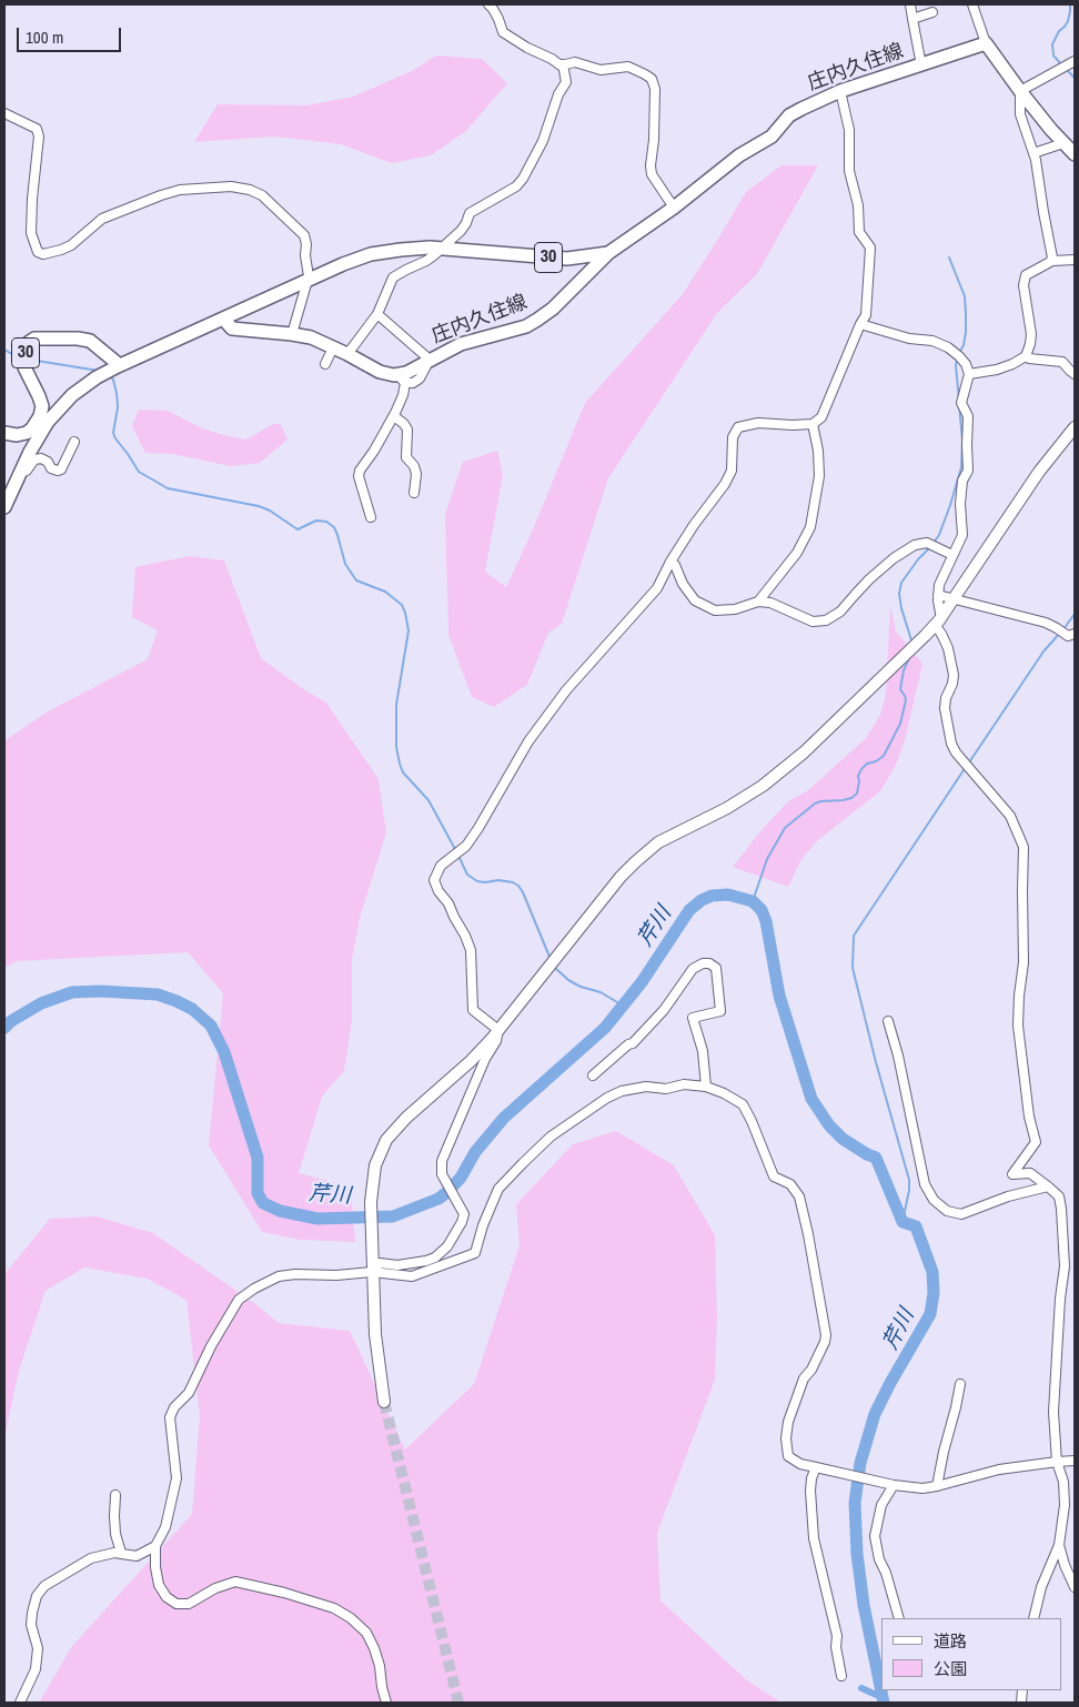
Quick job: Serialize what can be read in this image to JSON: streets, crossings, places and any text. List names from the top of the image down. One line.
{"streets":{"main road":["庄内久住線","30"]},"water":["芹川"],"legend":["道路","公園"],"scale_bar":"100 m"}
